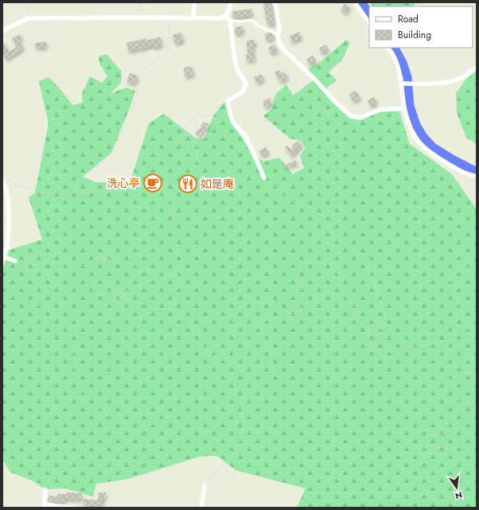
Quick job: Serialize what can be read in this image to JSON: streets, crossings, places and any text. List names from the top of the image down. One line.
{"places":{"cafe":["洗心亭"],"restaurant":["如是庵"]},"legend":["Road","Building"],"north":"bottom"}
